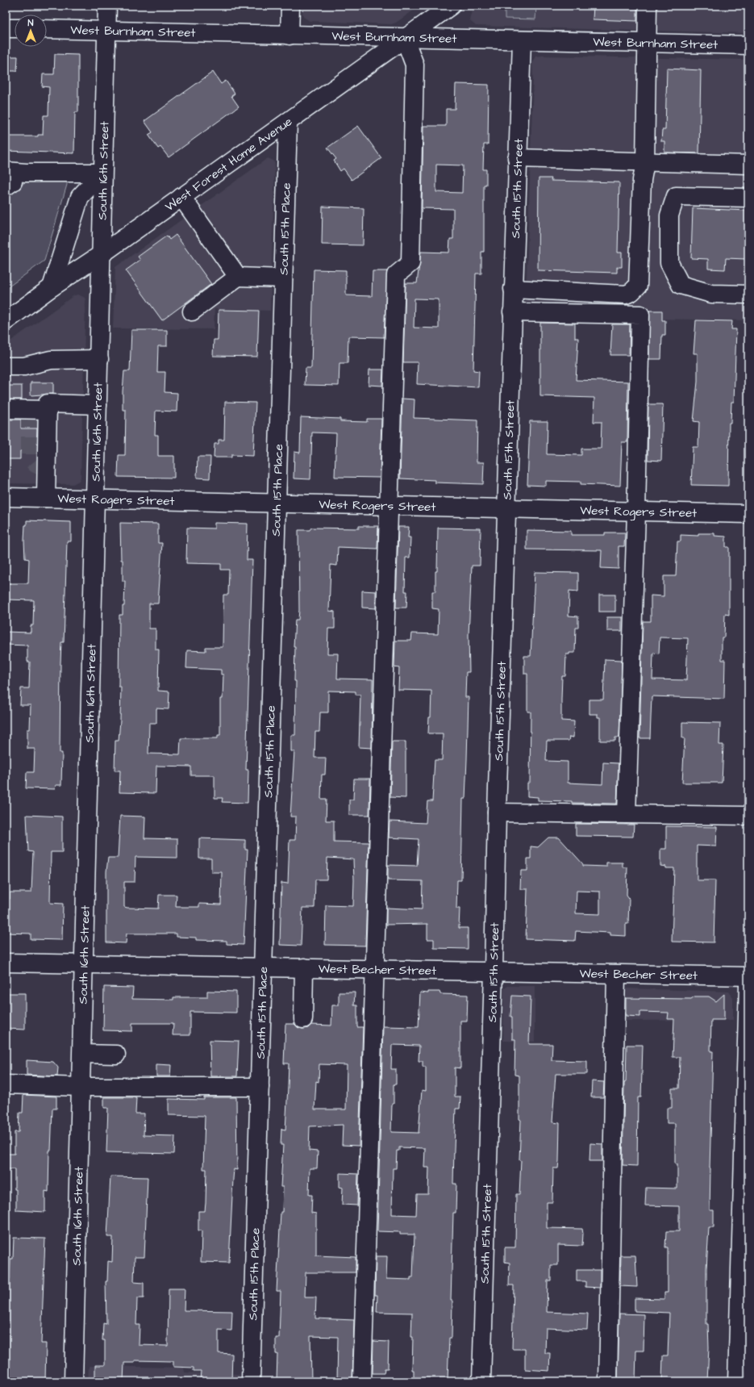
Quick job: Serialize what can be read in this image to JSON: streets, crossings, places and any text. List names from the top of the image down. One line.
{"streets":{"street":["West Burnham Street","West Forest Home Avenue","South 16th Street","South 15th Street","South 15th Place","West Rogers Street","West Becher Street"]},"crossings":[["West Burnham Street","West Forest Home Avenue"],["West Burnham Street","South 16th Street"],["West Burnham Street","South 15th Street"],["West Forest Home Avenue","South 16th Street"],["West Forest Home Avenue","South 15th Place"],["South 16th Street","West Rogers Street"],["South 16th Street","West Becher Street"],["South 15th Street","West Rogers Street"],["South 15th Street","West Becher Street"],["South 15th Place","West Rogers Street"],["South 15th Place","West Becher Street"]],"north":"top"}
